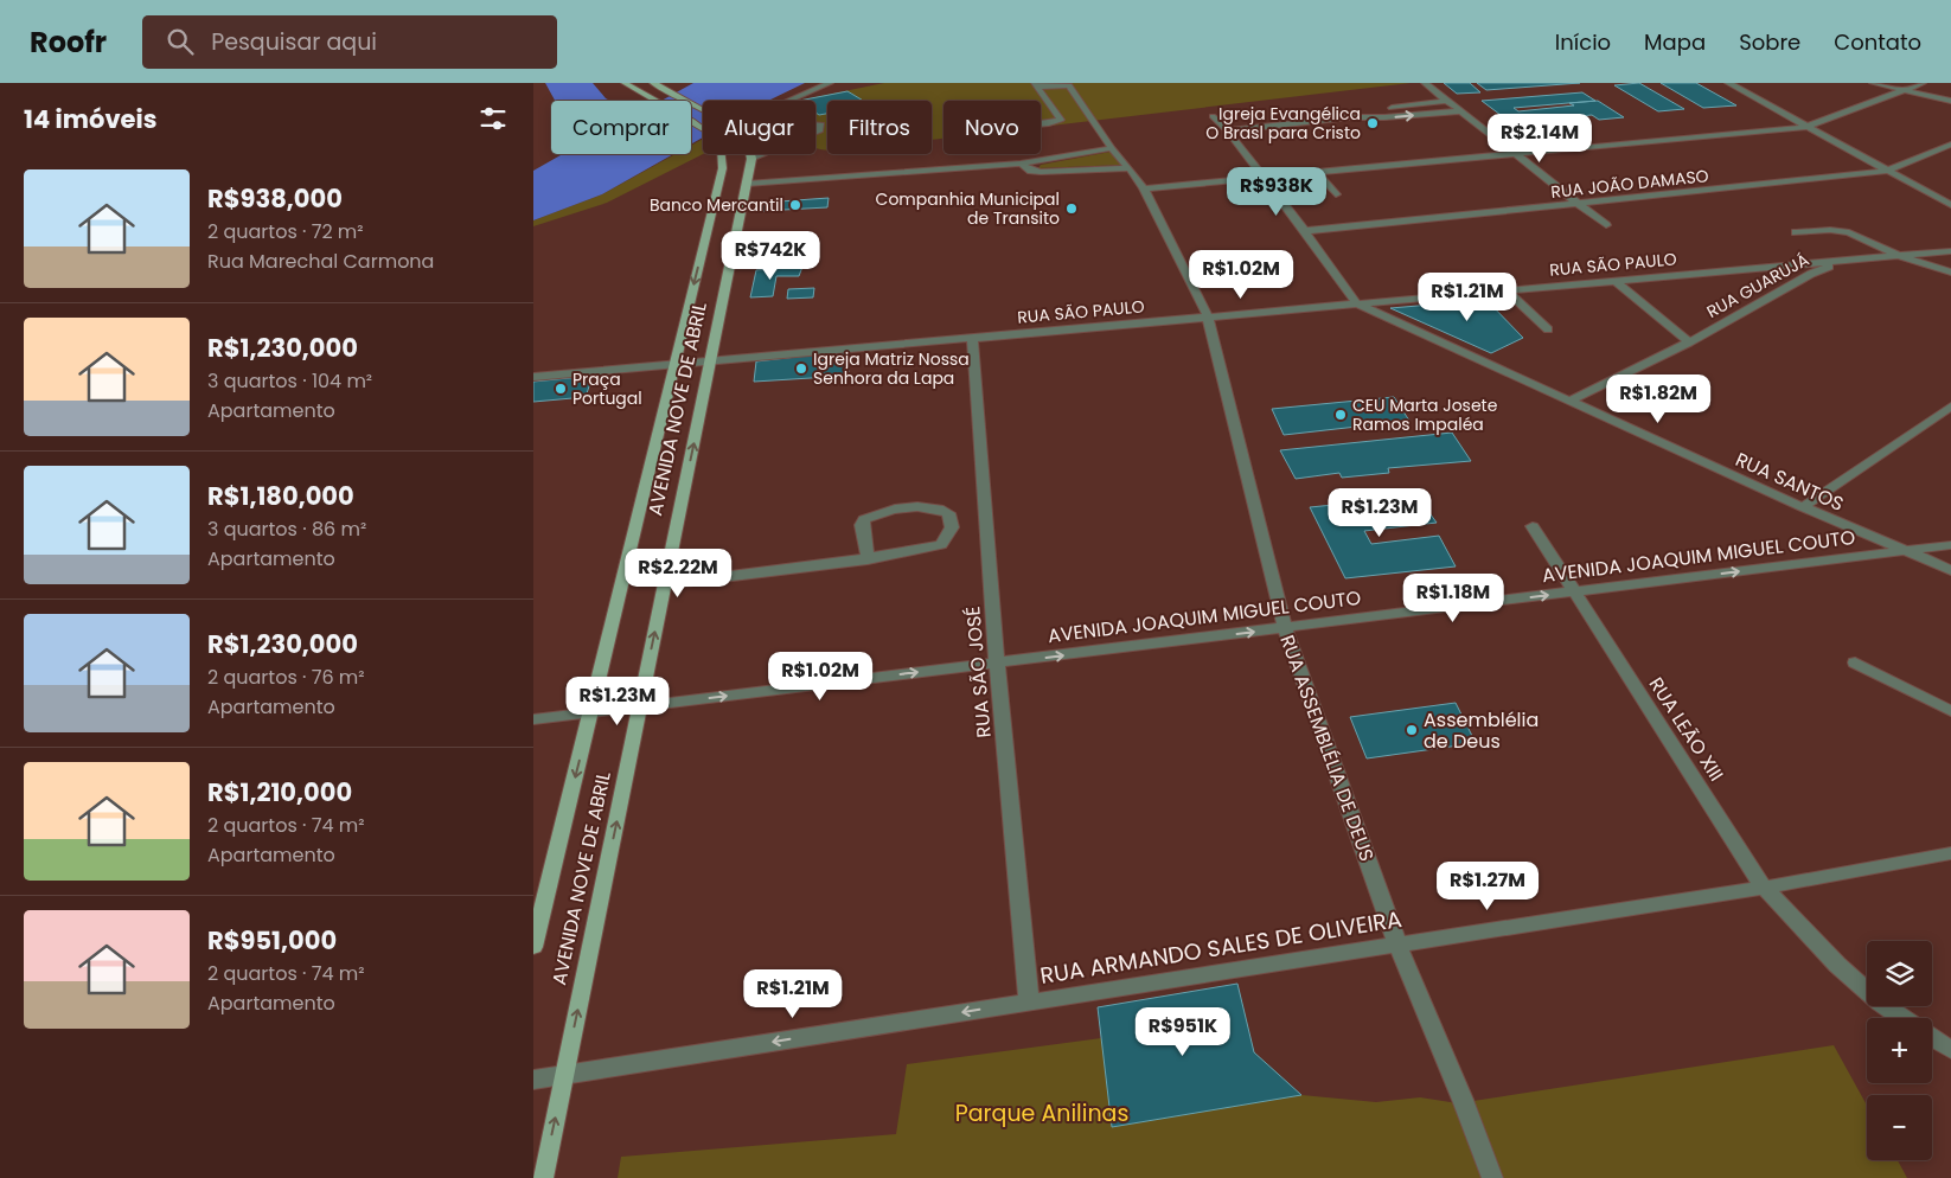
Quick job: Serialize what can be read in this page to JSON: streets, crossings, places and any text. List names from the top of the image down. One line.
{"streets":{"main road":["AVENIDA NOVE DE ABRIL"],"street":["RUA JOÃO DAMASO","RUA SÃO PAULO","RUA GUARUJÁ","RUA SANTOS","AVENIDA JOAQUIM MIGUEL COUTO","RUA SÃO JOSÉ","RUA LEÃO XIII","RUA ASSEMBLÉLIA DE DEUS","RUA ARMANDO SALES DE OLIVEIRA"]},"crossings":[["RUA SÃO PAULO","RUA GUARUJÁ"],["RUA SÃO PAULO","AVENIDA NOVE DE ABRIL"],["RUA SÃO PAULO","RUA SANTOS"],["RUA SÃO PAULO","RUA SÃO JOSÉ"],["RUA SÃO PAULO","RUA ASSEMBLÉLIA DE DEUS"],["RUA GUARUJÁ","RUA SANTOS"],["AVENIDA NOVE DE ABRIL","AVENIDA JOAQUIM MIGUEL COUTO"],["AVENIDA NOVE DE ABRIL","RUA ARMANDO SALES DE OLIVEIRA"],["RUA SANTOS","AVENIDA JOAQUIM MIGUEL COUTO"],["AVENIDA JOAQUIM MIGUEL COUTO","RUA SÃO JOSÉ"],["AVENIDA JOAQUIM MIGUEL COUTO","RUA LEÃO XIII"],["AVENIDA JOAQUIM MIGUEL COUTO","RUA ASSEMBLÉLIA DE DEUS"],["RUA SÃO JOSÉ","RUA ARMANDO SALES DE OLIVEIRA"],["RUA LEÃO XIII","RUA ARMANDO SALES DE OLIVEIRA"],["RUA ASSEMBLÉLIA DE DEUS","RUA ARMANDO SALES DE OLIVEIRA"]],"one_way":["AVENIDA JOAQUIM MIGUEL COUTO"],"parks":["Parque Anilinas"],"places":["Igreja Evangélica O Brasl para Cristo","Banco Mercantil","Companhia Municipal de Transito","Igreja Matriz Nossa Senhora da Lapa","Praça Portugal","CEU Marta Josete Ramos Impaléa","Assemblélia de Deus"],"page":{"header":"Roofr","search":"Pesquisar aqui","nav":["Início","Mapa","Sobre","Contato"],"heading":"14 imóveis","chip":["Comprar","Alugar","Filtros","Novo"],"price":["R$2.14M","R$938K","R$742K","R$1.02M","R$1.21M","R$1.82M","R$1.23M","R$2.22M","R$1.18M","R$1.02M","R$1.23M","R$1.27M","R$1.21M","R$951K"],"list":[{"name":"R$938,000","note":"2 quartos · 72 m² · Rua Marechal Carmona"},{"name":"R$1,230,000","note":"3 quartos · 104 m² · Apartamento"},{"name":"R$1,180,000","note":"3 quartos · 86 m² · Apartamento"},{"name":"R$1,230,000","note":"2 quartos · 76 m² · Apartamento"},{"name":"R$1,210,000","note":"2 quartos · 74 m² · Apartamento"},{"name":"R$951,000","note":"2 quartos · 74 m² · Apartamento"}],"map_buttons":["+","−"]}}
